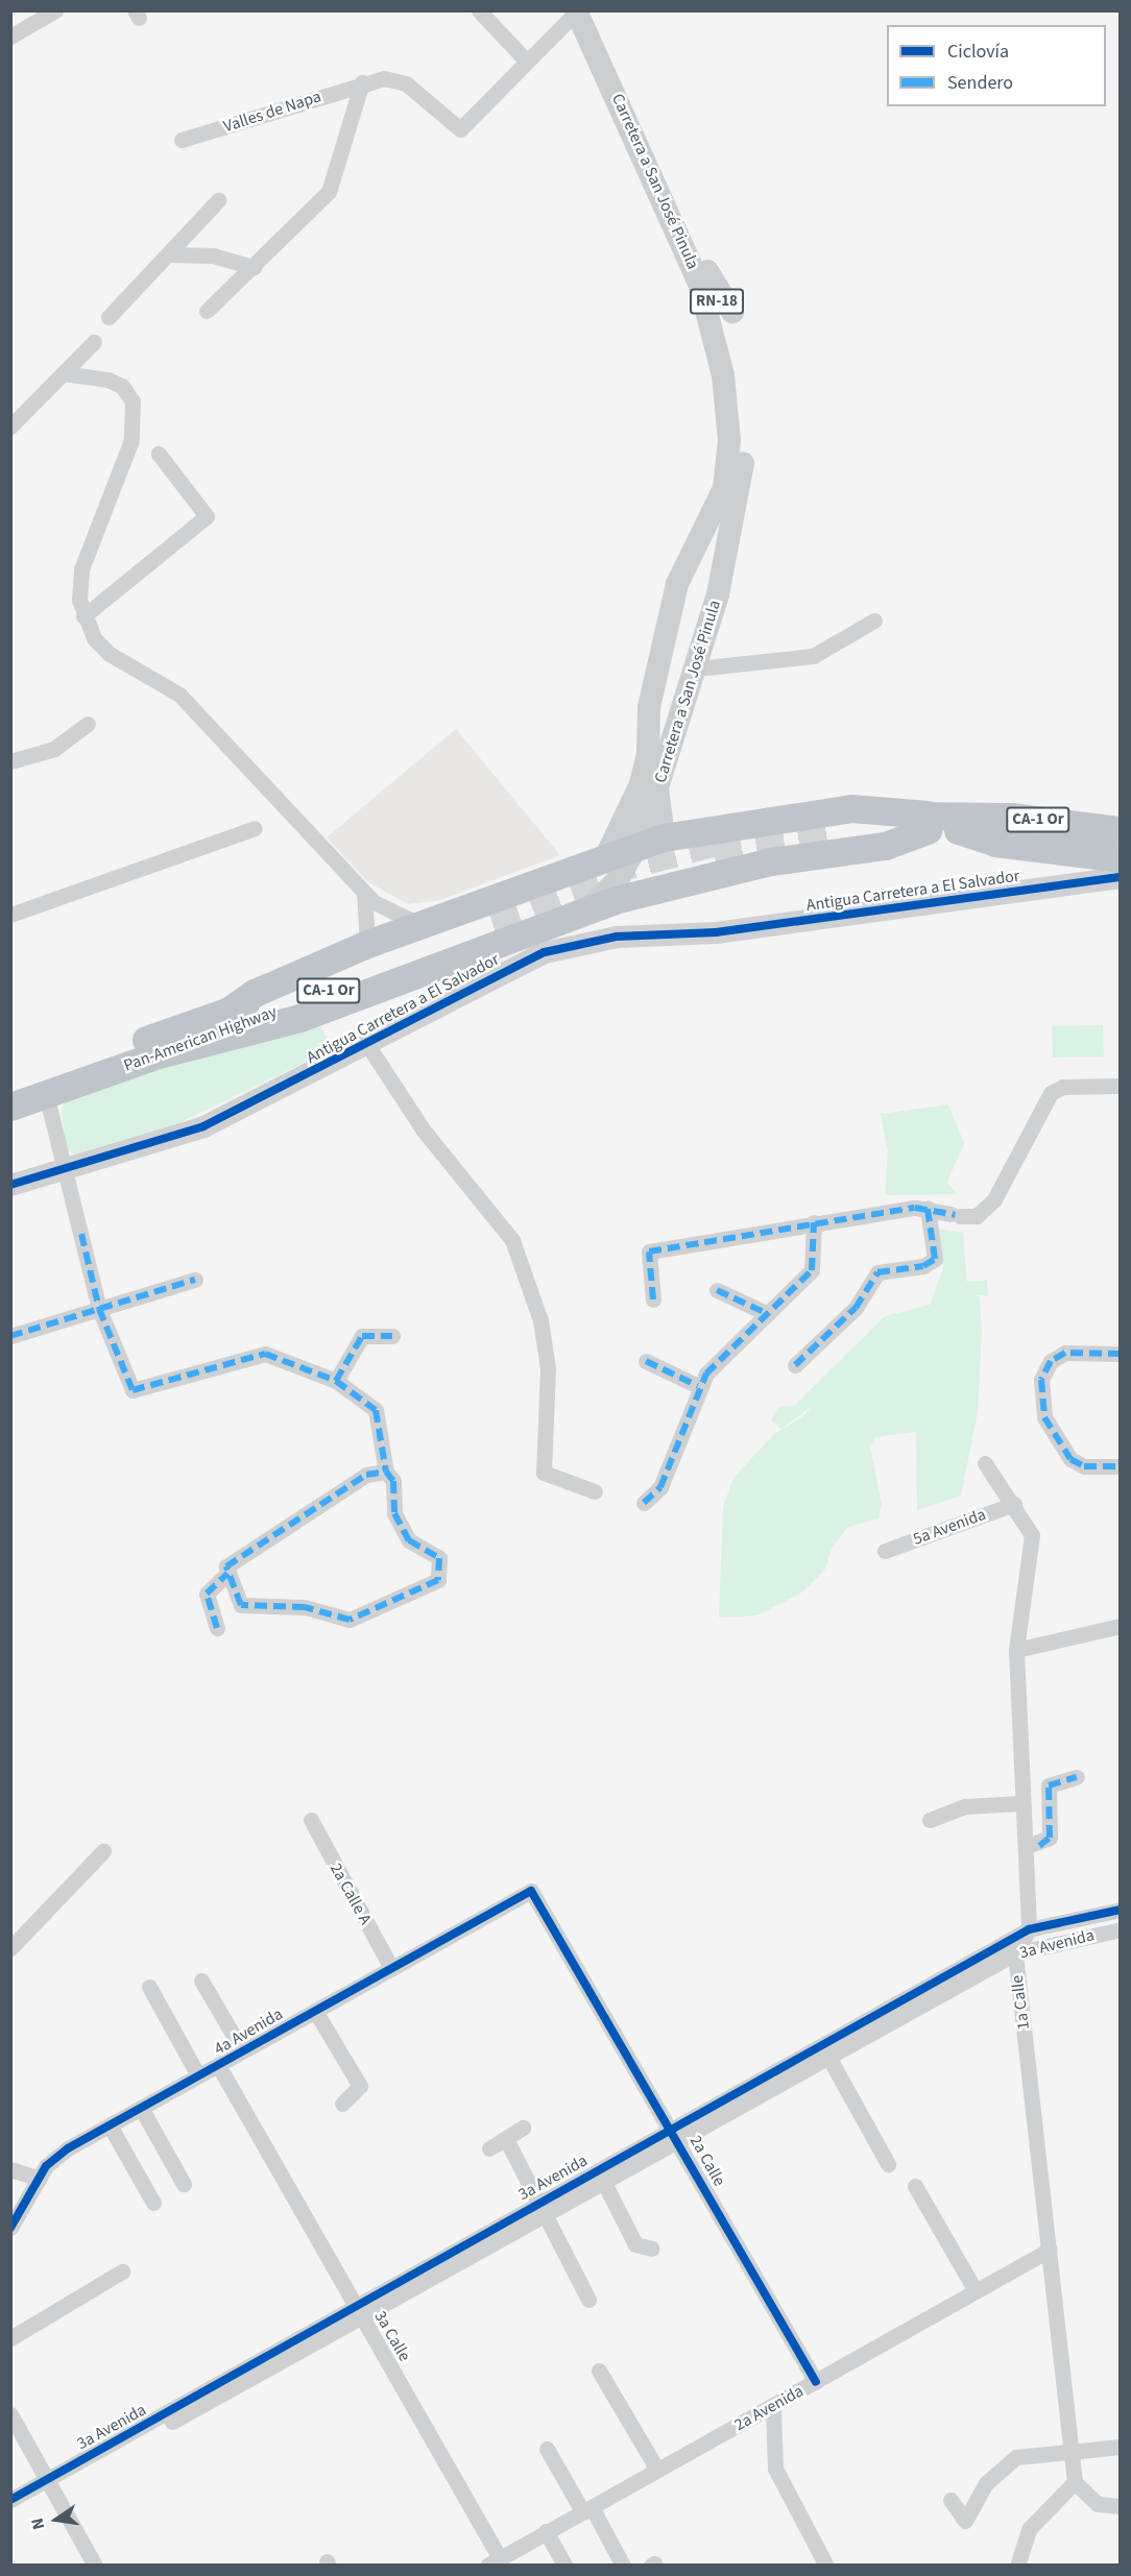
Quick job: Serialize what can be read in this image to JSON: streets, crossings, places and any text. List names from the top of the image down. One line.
{"streets":{"highway":["CA-1 Or","Pan-American Highway"],"main road":["Carretera a San José Pinula","RN-18"],"street":["Valles de Napa","Antigua Carretera a El Salvador","5a Avenida","2a Calle A","3a Avenida","1a Calle","4a Avenida","2a Calle","3a Calle","2a Avenida"]},"crossings":[["Valles de Napa","Carretera a San José Pinula"],["CA-1 Or","Antigua Carretera a El Salvador"],["2a Calle A","4a Avenida"],["3a Avenida","1a Calle"],["3a Avenida","2a Calle"],["3a Avenida","3a Calle"],["1a Calle","2a Avenida"],["4a Avenida","2a Calle"],["4a Avenida","3a Calle"],["2a Calle","2a Avenida"],["3a Calle","2a Avenida"]],"legend":["Ciclovía","Sendero"],"north":"left"}
